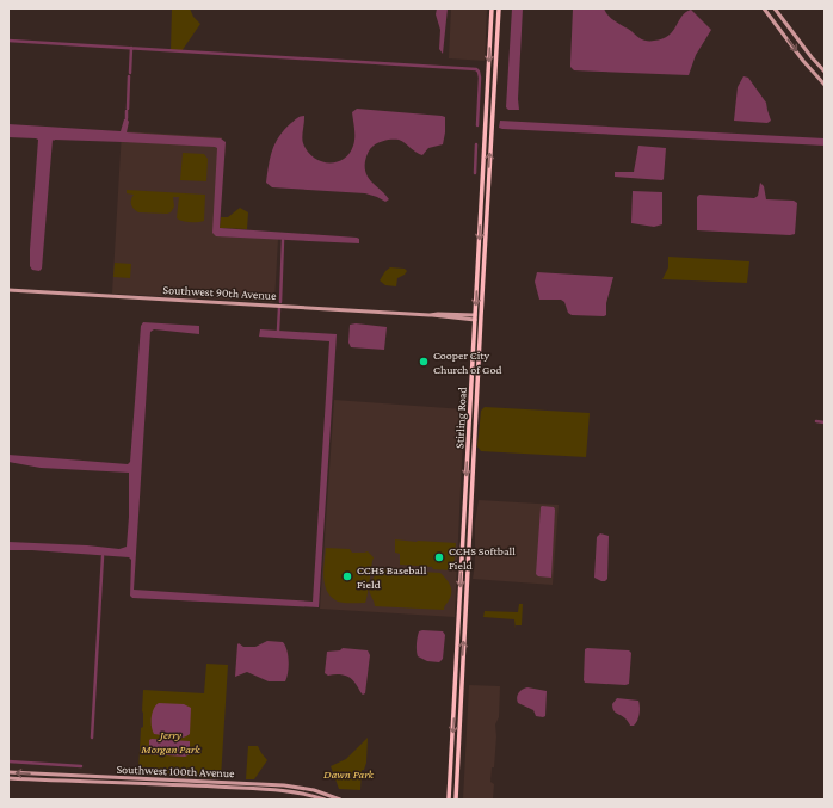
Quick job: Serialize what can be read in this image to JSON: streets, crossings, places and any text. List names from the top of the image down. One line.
{"streets":{"main road":["Southwest 90th Avenue","Stirling Road","Southwest 100th Avenue"]},"crossings":[["Southwest 90th Avenue","Stirling Road"]],"parks":["Jerry Morgan Park","Dawn Park"],"places":["Cooper City Church of God","CCHS Softball Field","CCHS Baseball Field"]}
